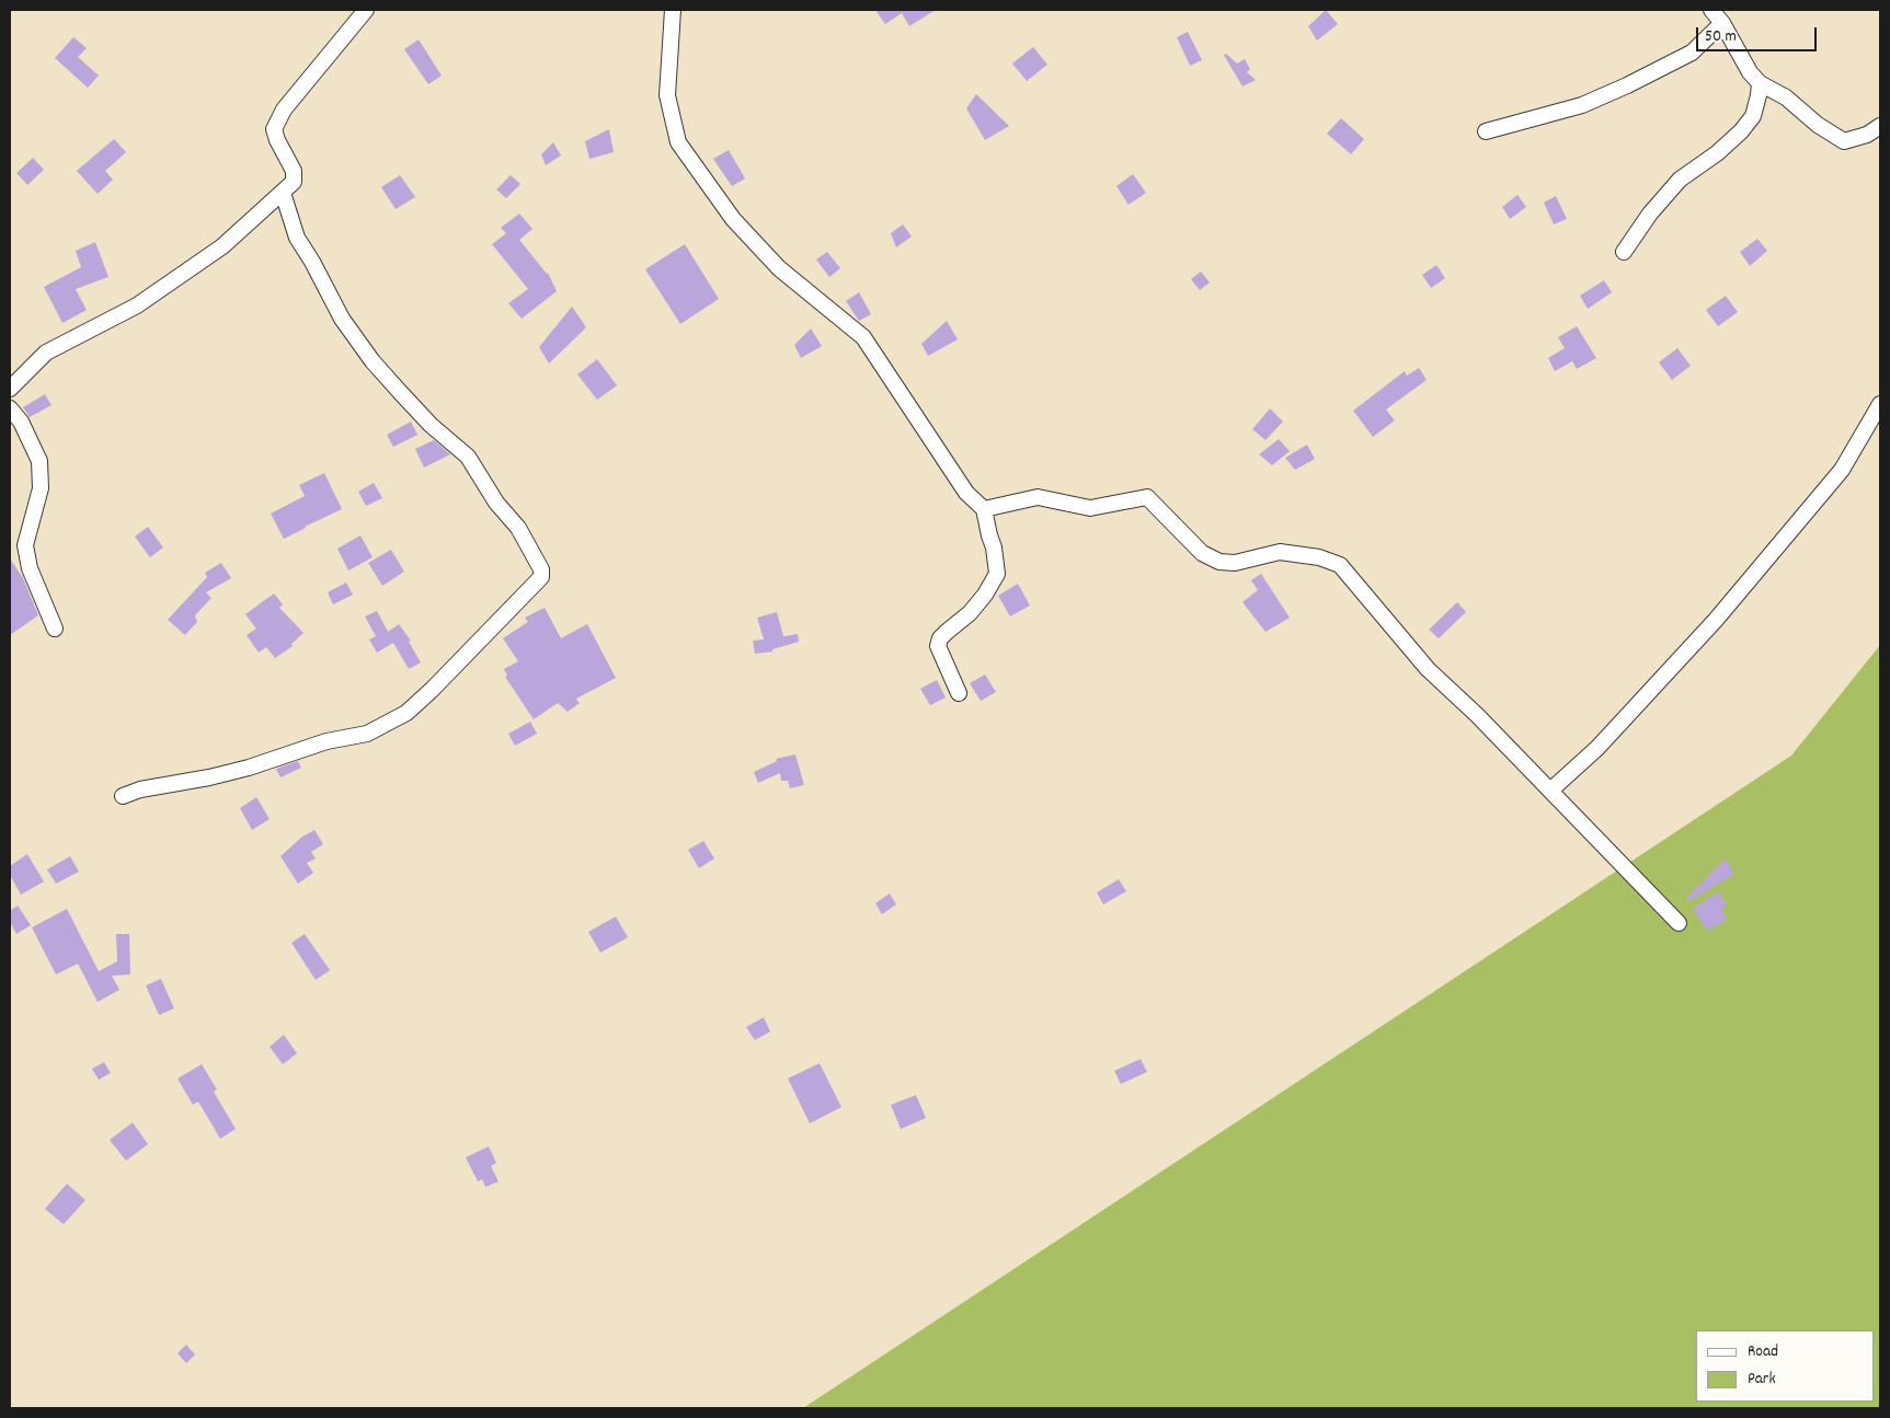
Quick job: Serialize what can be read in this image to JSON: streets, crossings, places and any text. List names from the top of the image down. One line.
{"legend":["Road","Park"],"scale_bar":"50 m"}
